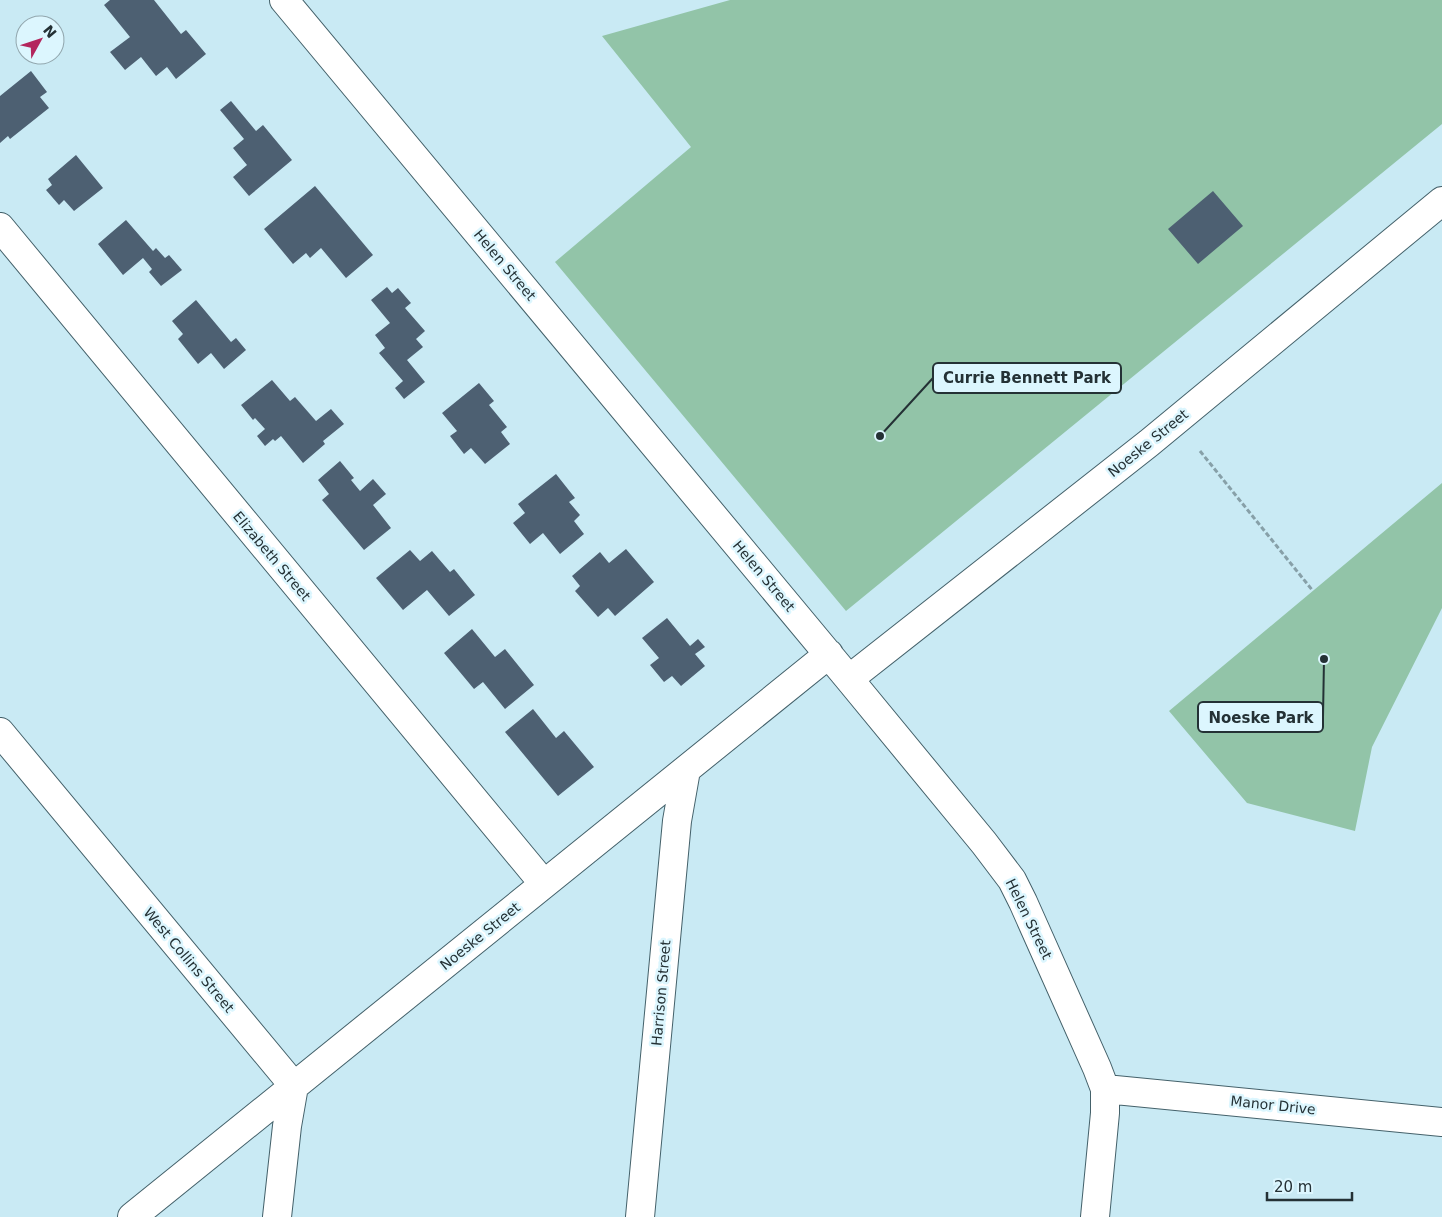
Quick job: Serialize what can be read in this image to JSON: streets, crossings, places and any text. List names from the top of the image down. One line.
{"streets":{"street":["Helen Street","Noeske Street","Elizabeth Street","West Collins Street","Harrison Street","Manor Drive"]},"crossings":[["Helen Street","Noeske Street"],["Helen Street","Manor Drive"],["Noeske Street","Elizabeth Street"],["Noeske Street","West Collins Street"],["Noeske Street","Harrison Street"]],"places":["Currie Bennett Park","Noeske Park"],"scale_bar":"20 m","north":"top right"}
